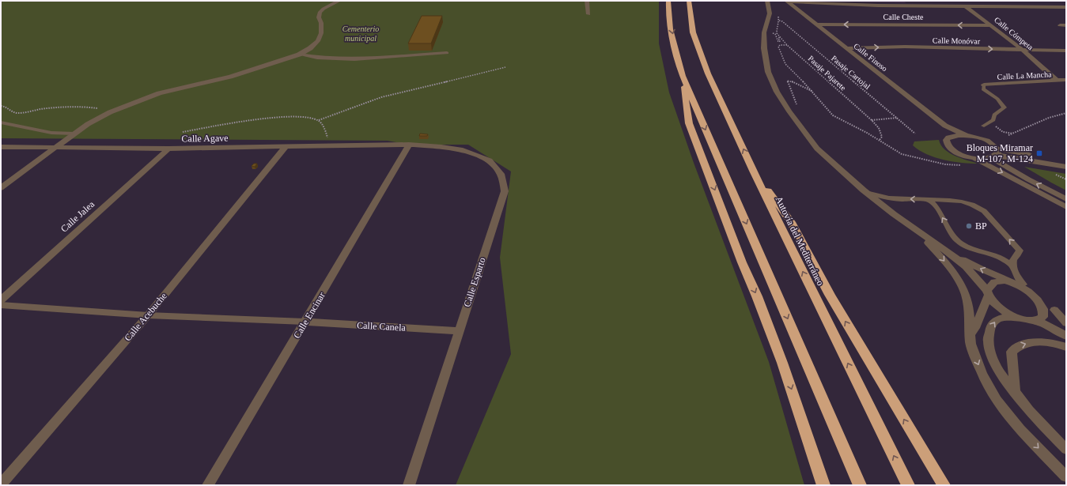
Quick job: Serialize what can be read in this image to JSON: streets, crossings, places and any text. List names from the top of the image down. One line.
{"streets":{"highway":["Autovía del Mediterráneo"],"street":["Calle Cheste","Calle Cómpeta","Calle Monóvar","Calle Finoso","Calle La Mancha","Calle Agave","Calle Jalea","Calle Esparto","Calle Encinar","Calle Acebuche","Calle Canela"],"path":["Pasaje Cartojal","Pasaje Pajarete"]},"crossings":[["Calle Cheste","Calle Cómpeta"],["Calle Cheste","Calle Finoso"],["Calle Cómpeta","Calle Monóvar"],["Calle Cómpeta","Calle La Mancha"],["Calle Monóvar","Calle Finoso"],["Pasaje Cartojal","Pasaje Pajarete"],["Calle Agave","Calle Jalea"],["Calle Agave","Calle Esparto"],["Calle Agave","Calle Encinar"],["Calle Agave","Calle Acebuche"],["Calle Esparto","Calle Encinar"],["Calle Esparto","Calle Canela"],["Calle Encinar","Calle Canela"],["Calle Acebuche","Calle Canela"]],"parks":["Cementerio municipal"],"places":{"transit":["Bloques Miramar M-107, M-124"],"other":["BP"]}}
